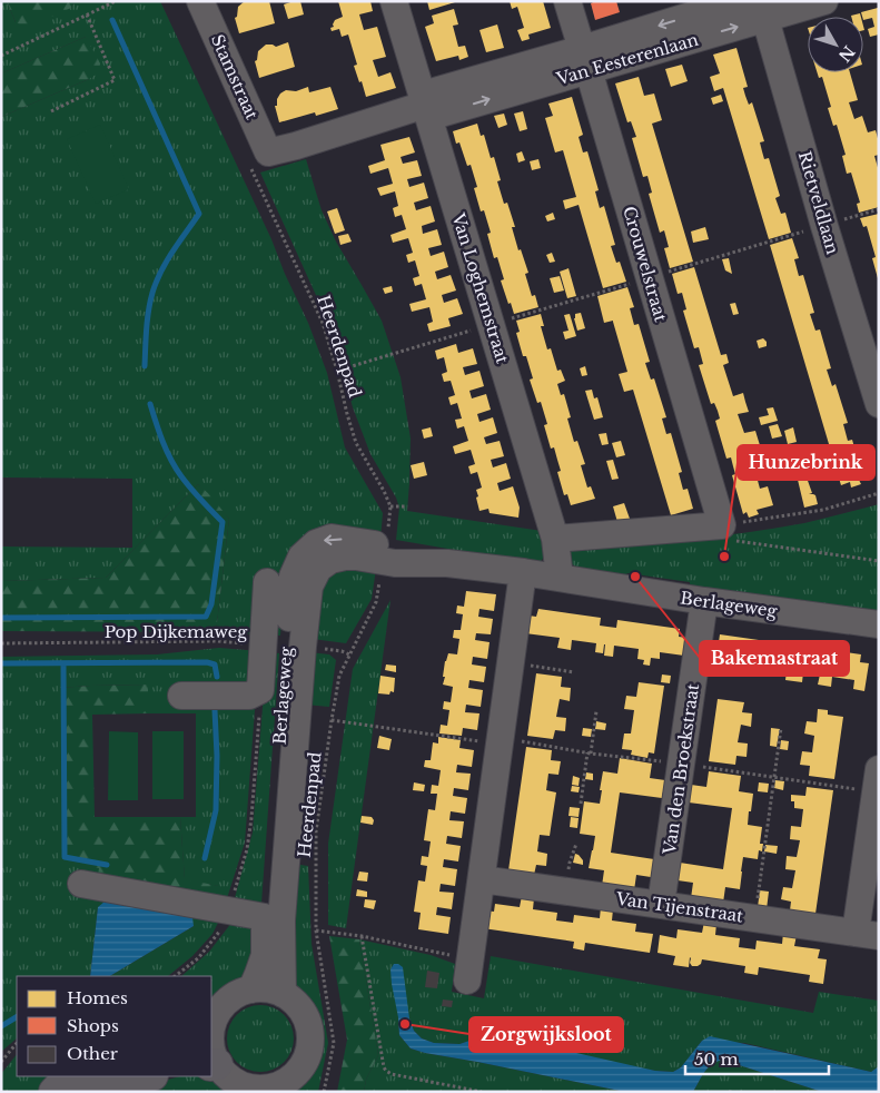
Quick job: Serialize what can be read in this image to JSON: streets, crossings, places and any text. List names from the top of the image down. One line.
{"streets":{"street":["Van Eesterenlaan","Stamstraat","Rietveldlaan","Crouwelstraat","Van Loghemstraat","Berlageweg","Van den Broekstraat","Van Tijenstraat"],"path":["Heerdenpad","Pop Dijkemaweg"]},"crossings":[["Van Eesterenlaan","Stamstraat"],["Van Eesterenlaan","Rietveldlaan"],["Van Eesterenlaan","Crouwelstraat"],["Van Eesterenlaan","Van Loghemstraat"],["Van Eesterenlaan","Heerdenpad"],["Stamstraat","Heerdenpad"],["Van Loghemstraat","Berlageweg"],["Heerdenpad","Berlageweg"],["Berlageweg","Van den Broekstraat"],["Van den Broekstraat","Van Tijenstraat"]],"places":["Hunzebrink","Bakemastraat","Zorgwijksloot"],"legend":["Homes","Shops","Other"],"scale_bar":"50 m","north":"bottom right"}
